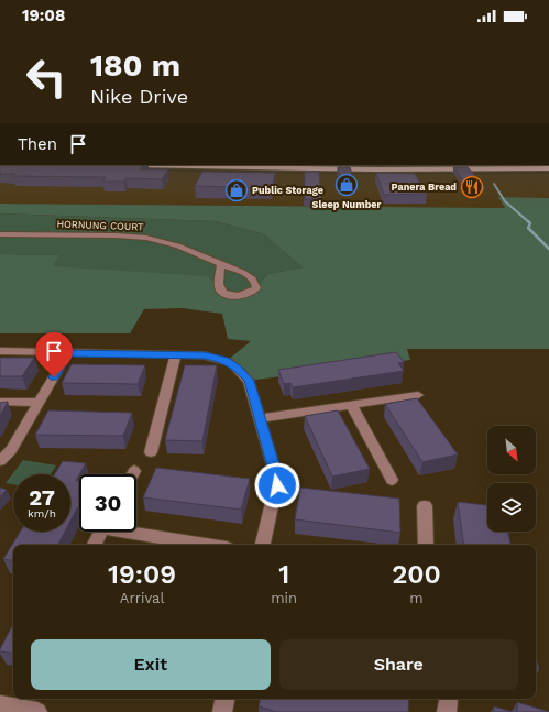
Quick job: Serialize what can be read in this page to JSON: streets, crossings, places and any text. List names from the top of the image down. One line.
{"streets":{"street":["HORNUNG COURT"]},"places":{"shop":["Sleep Number","Public Storage"],"restaurant":["Panera Bread"]},"north":"bottom right","page":{"status":"19:08","turn":["180 m","Nike Drive"],"then":"Then","speed":"27 km/h","limit":"30","eta":["19:09","Arrival","1","min","200","m"],"buttons":["Exit","Share"]}}
